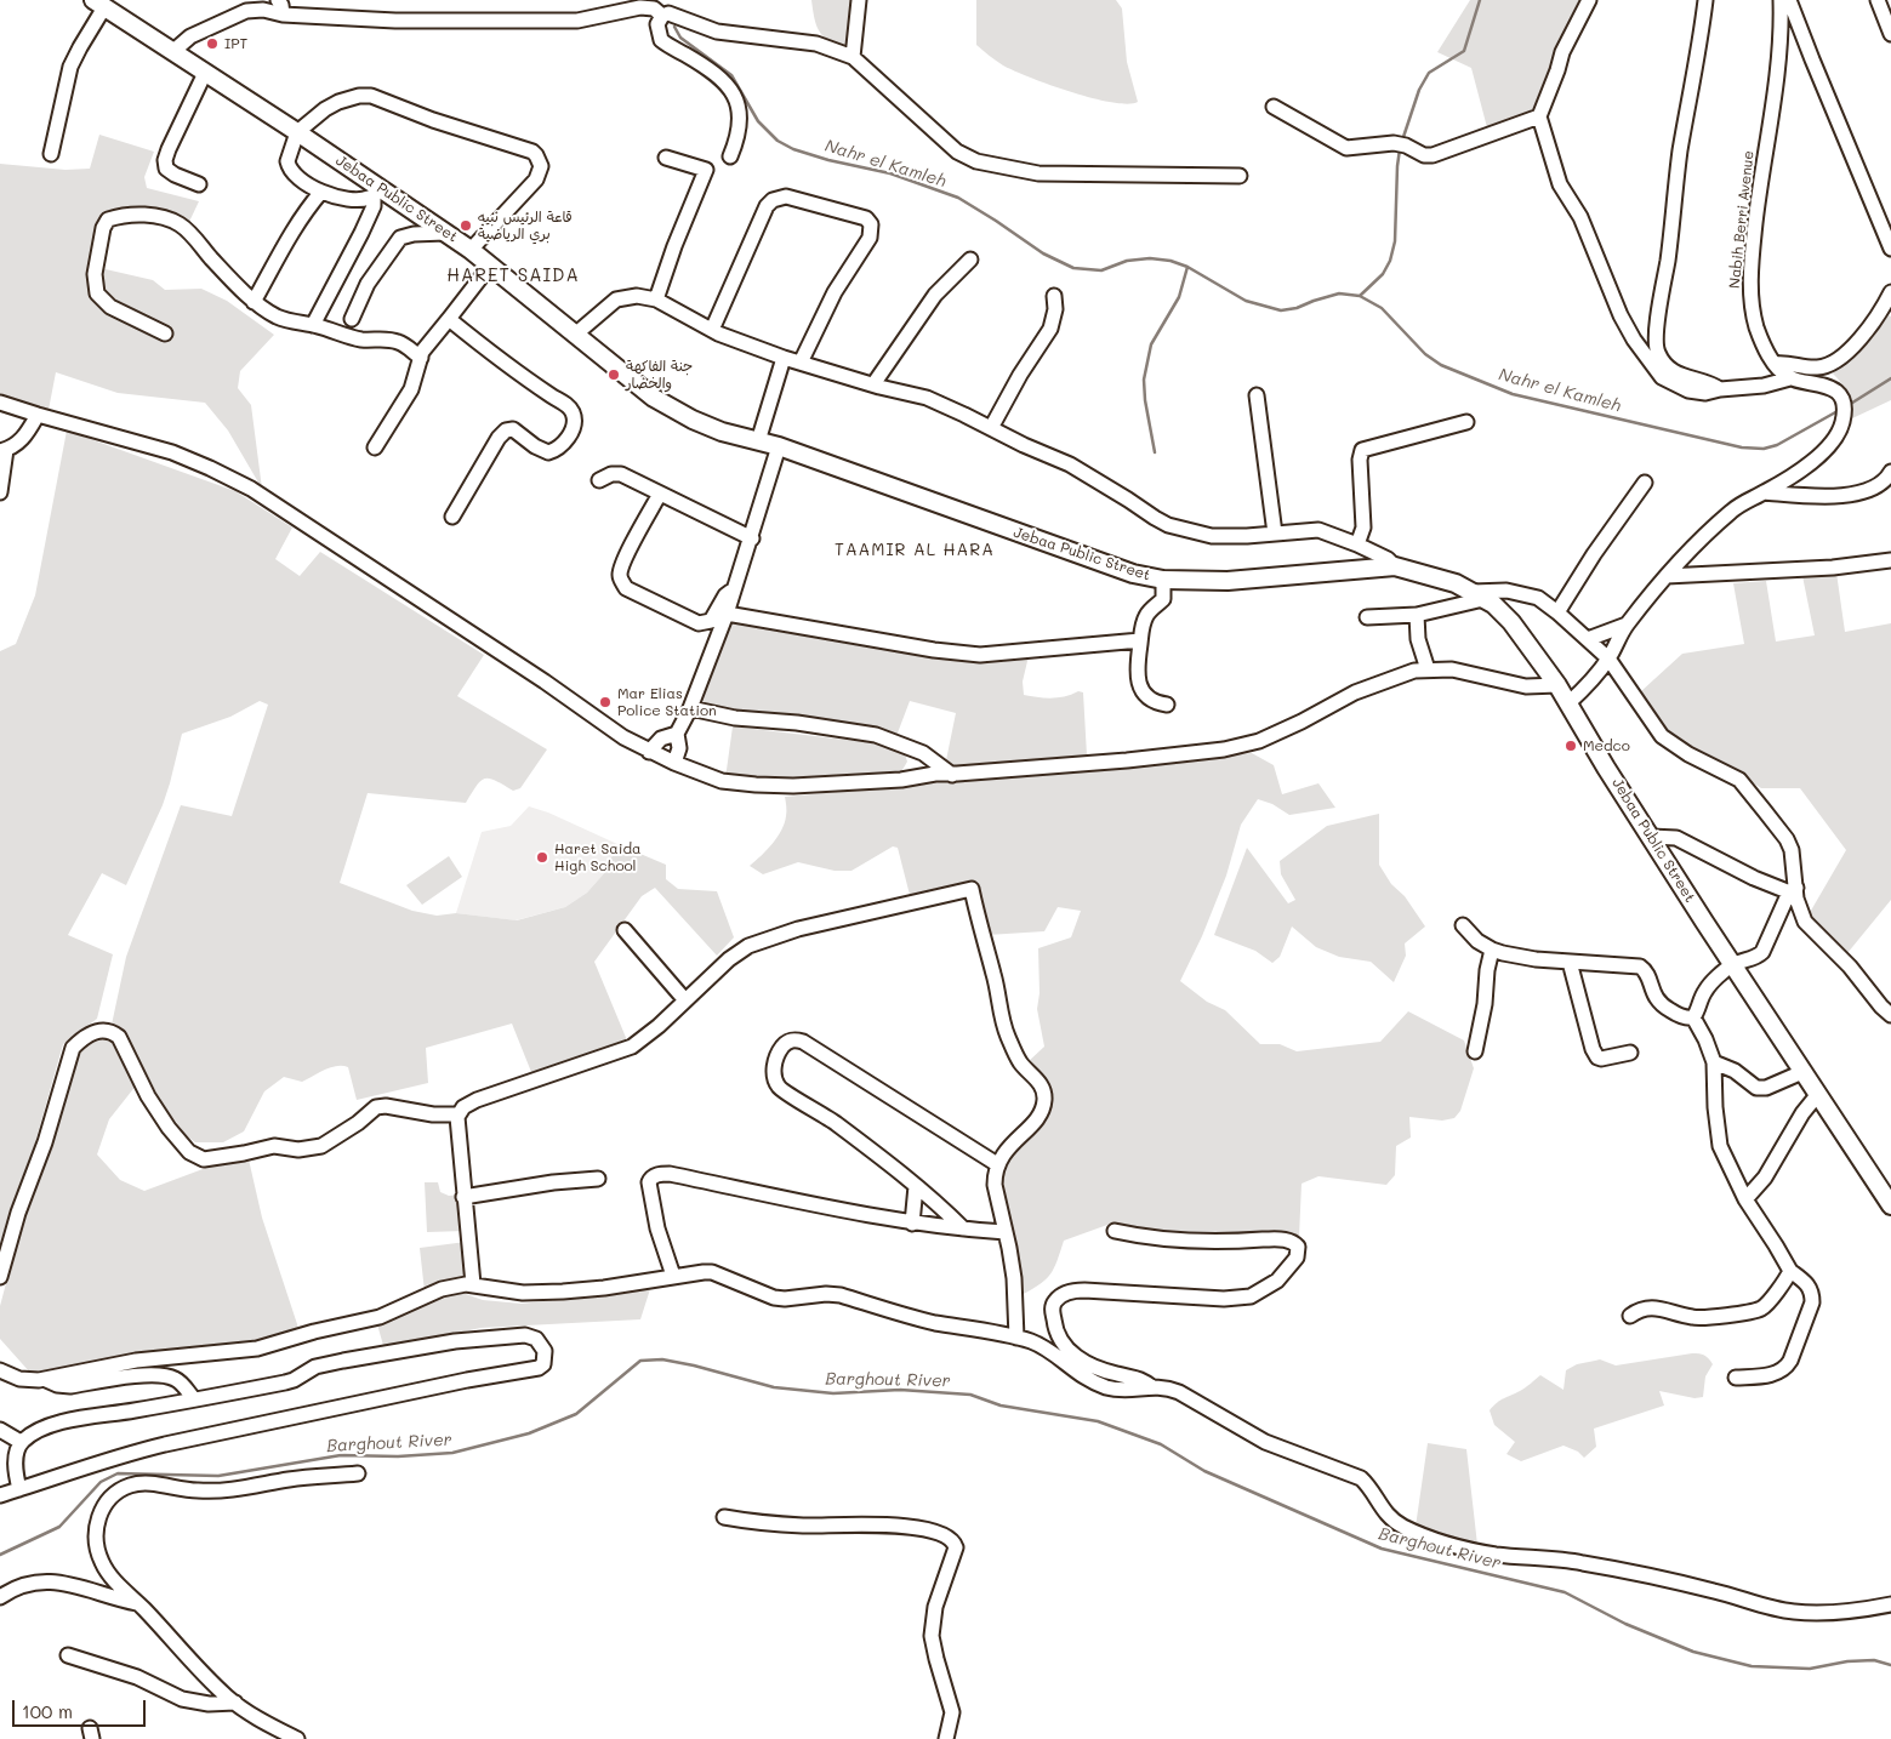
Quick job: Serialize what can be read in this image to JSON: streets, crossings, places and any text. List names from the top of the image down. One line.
{"streets":{"main road":["Jebaa Public Street"],"street":["Nabih Berri Avenue"]},"districts":["HARET SAIDA","TAAMIR AL HARA"],"water":["Nahr el Kamleh","Barghout River"],"places":["IPT","قاعة الرئيس نبيه بري الرياضية","جنة الفاكهة والخضار","Mar Elias Police Station","Medco","Haret Saida High School"],"scale_bar":"100 m"}
